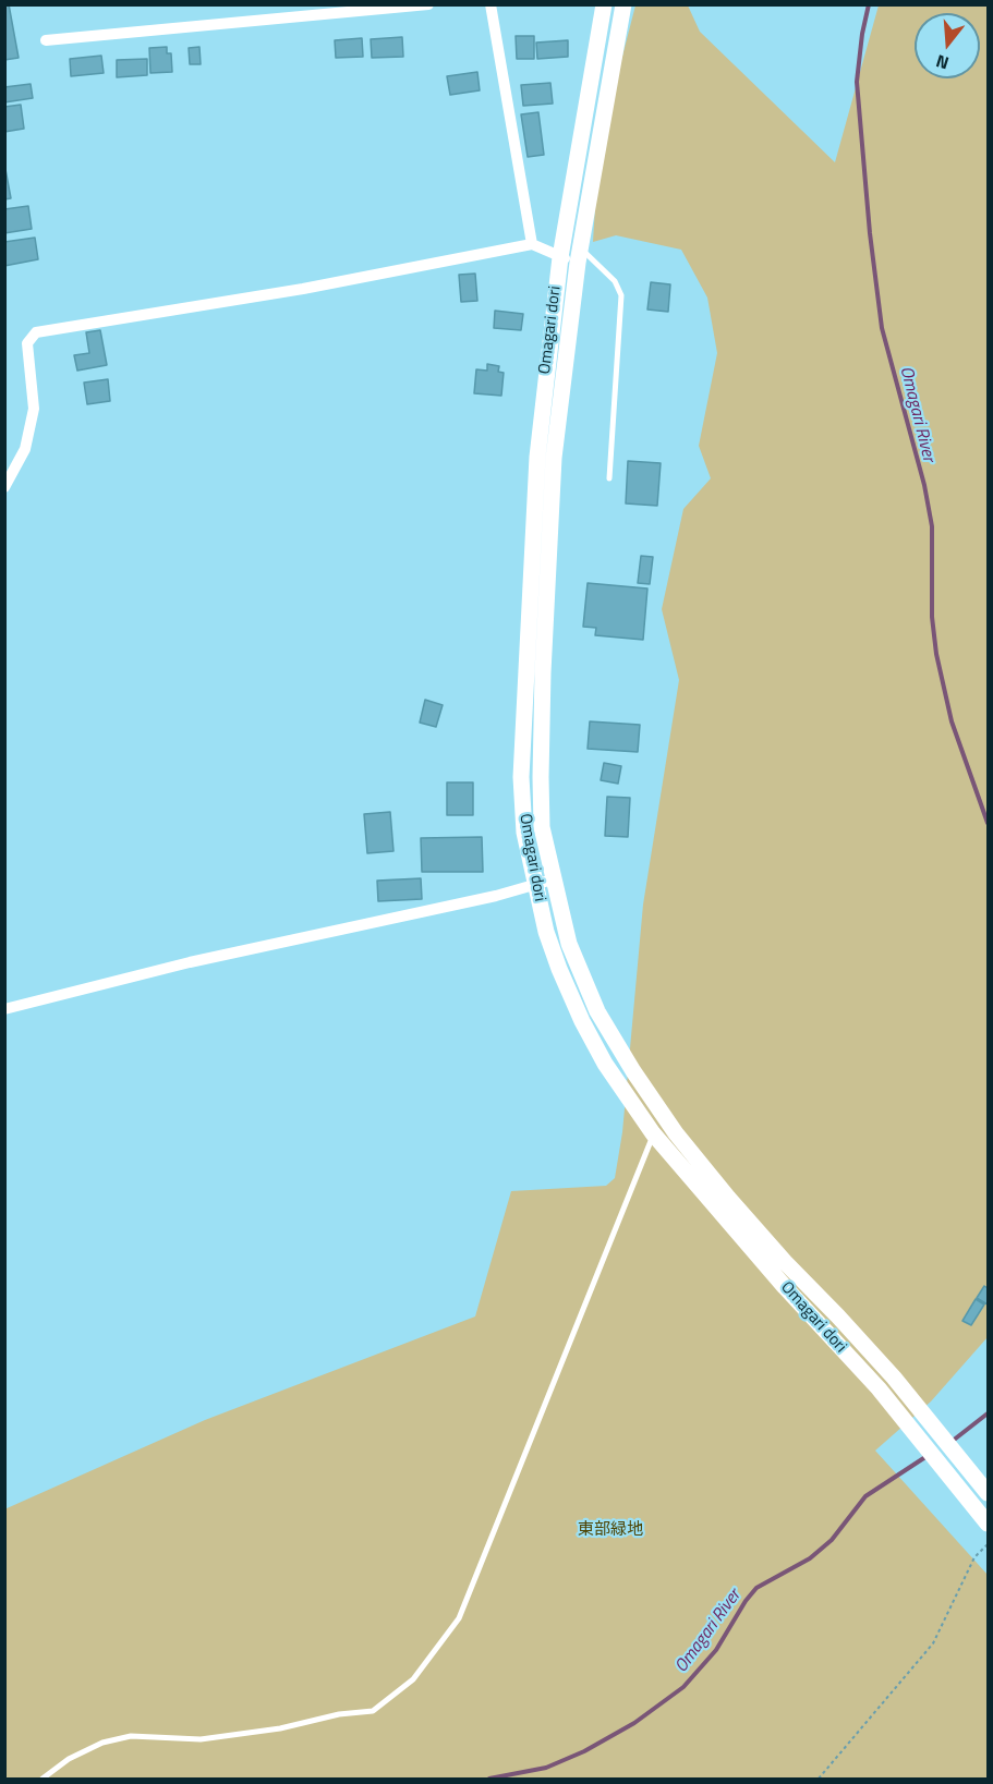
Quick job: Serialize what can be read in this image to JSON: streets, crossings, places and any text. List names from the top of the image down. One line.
{"streets":{"street":["Omagari dori"]},"water":["Omagari River"],"parks":["東部緑地"],"north":"bottom"}
